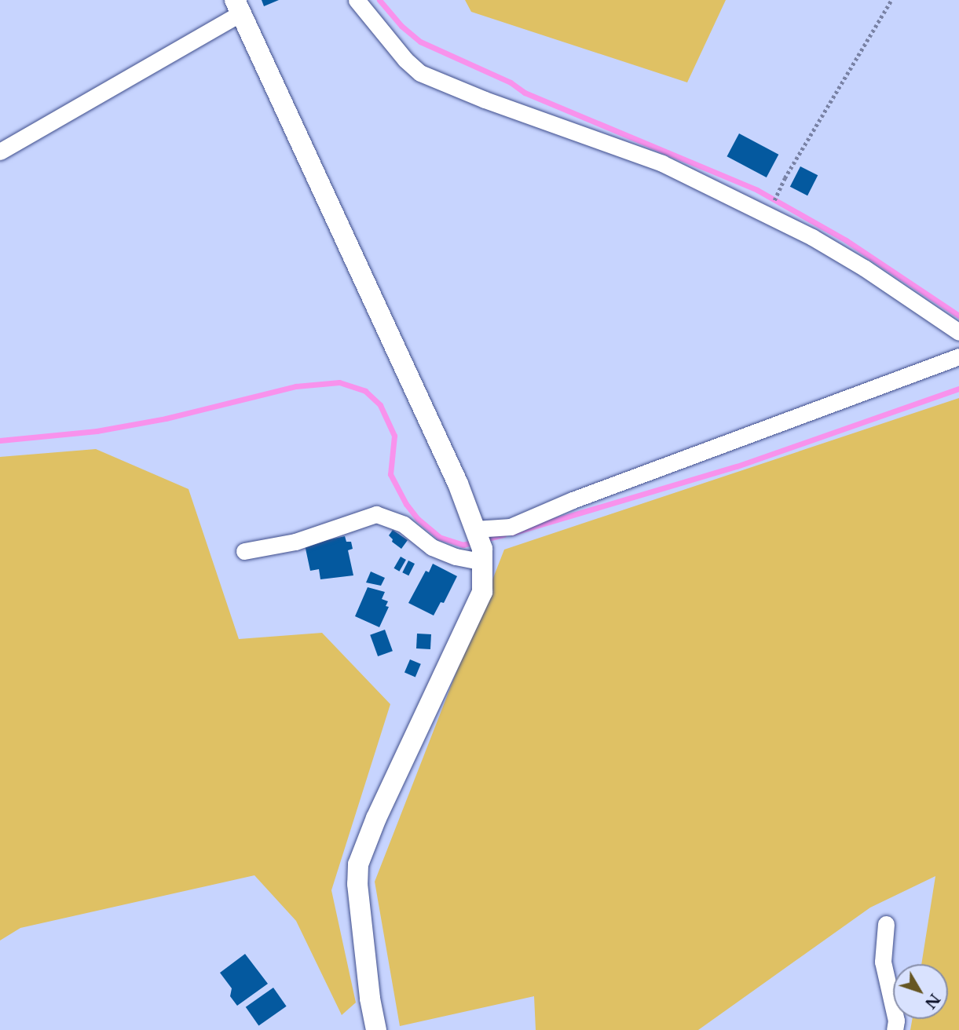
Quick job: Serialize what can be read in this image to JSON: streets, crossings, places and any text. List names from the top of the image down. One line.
{"north":"bottom right"}
